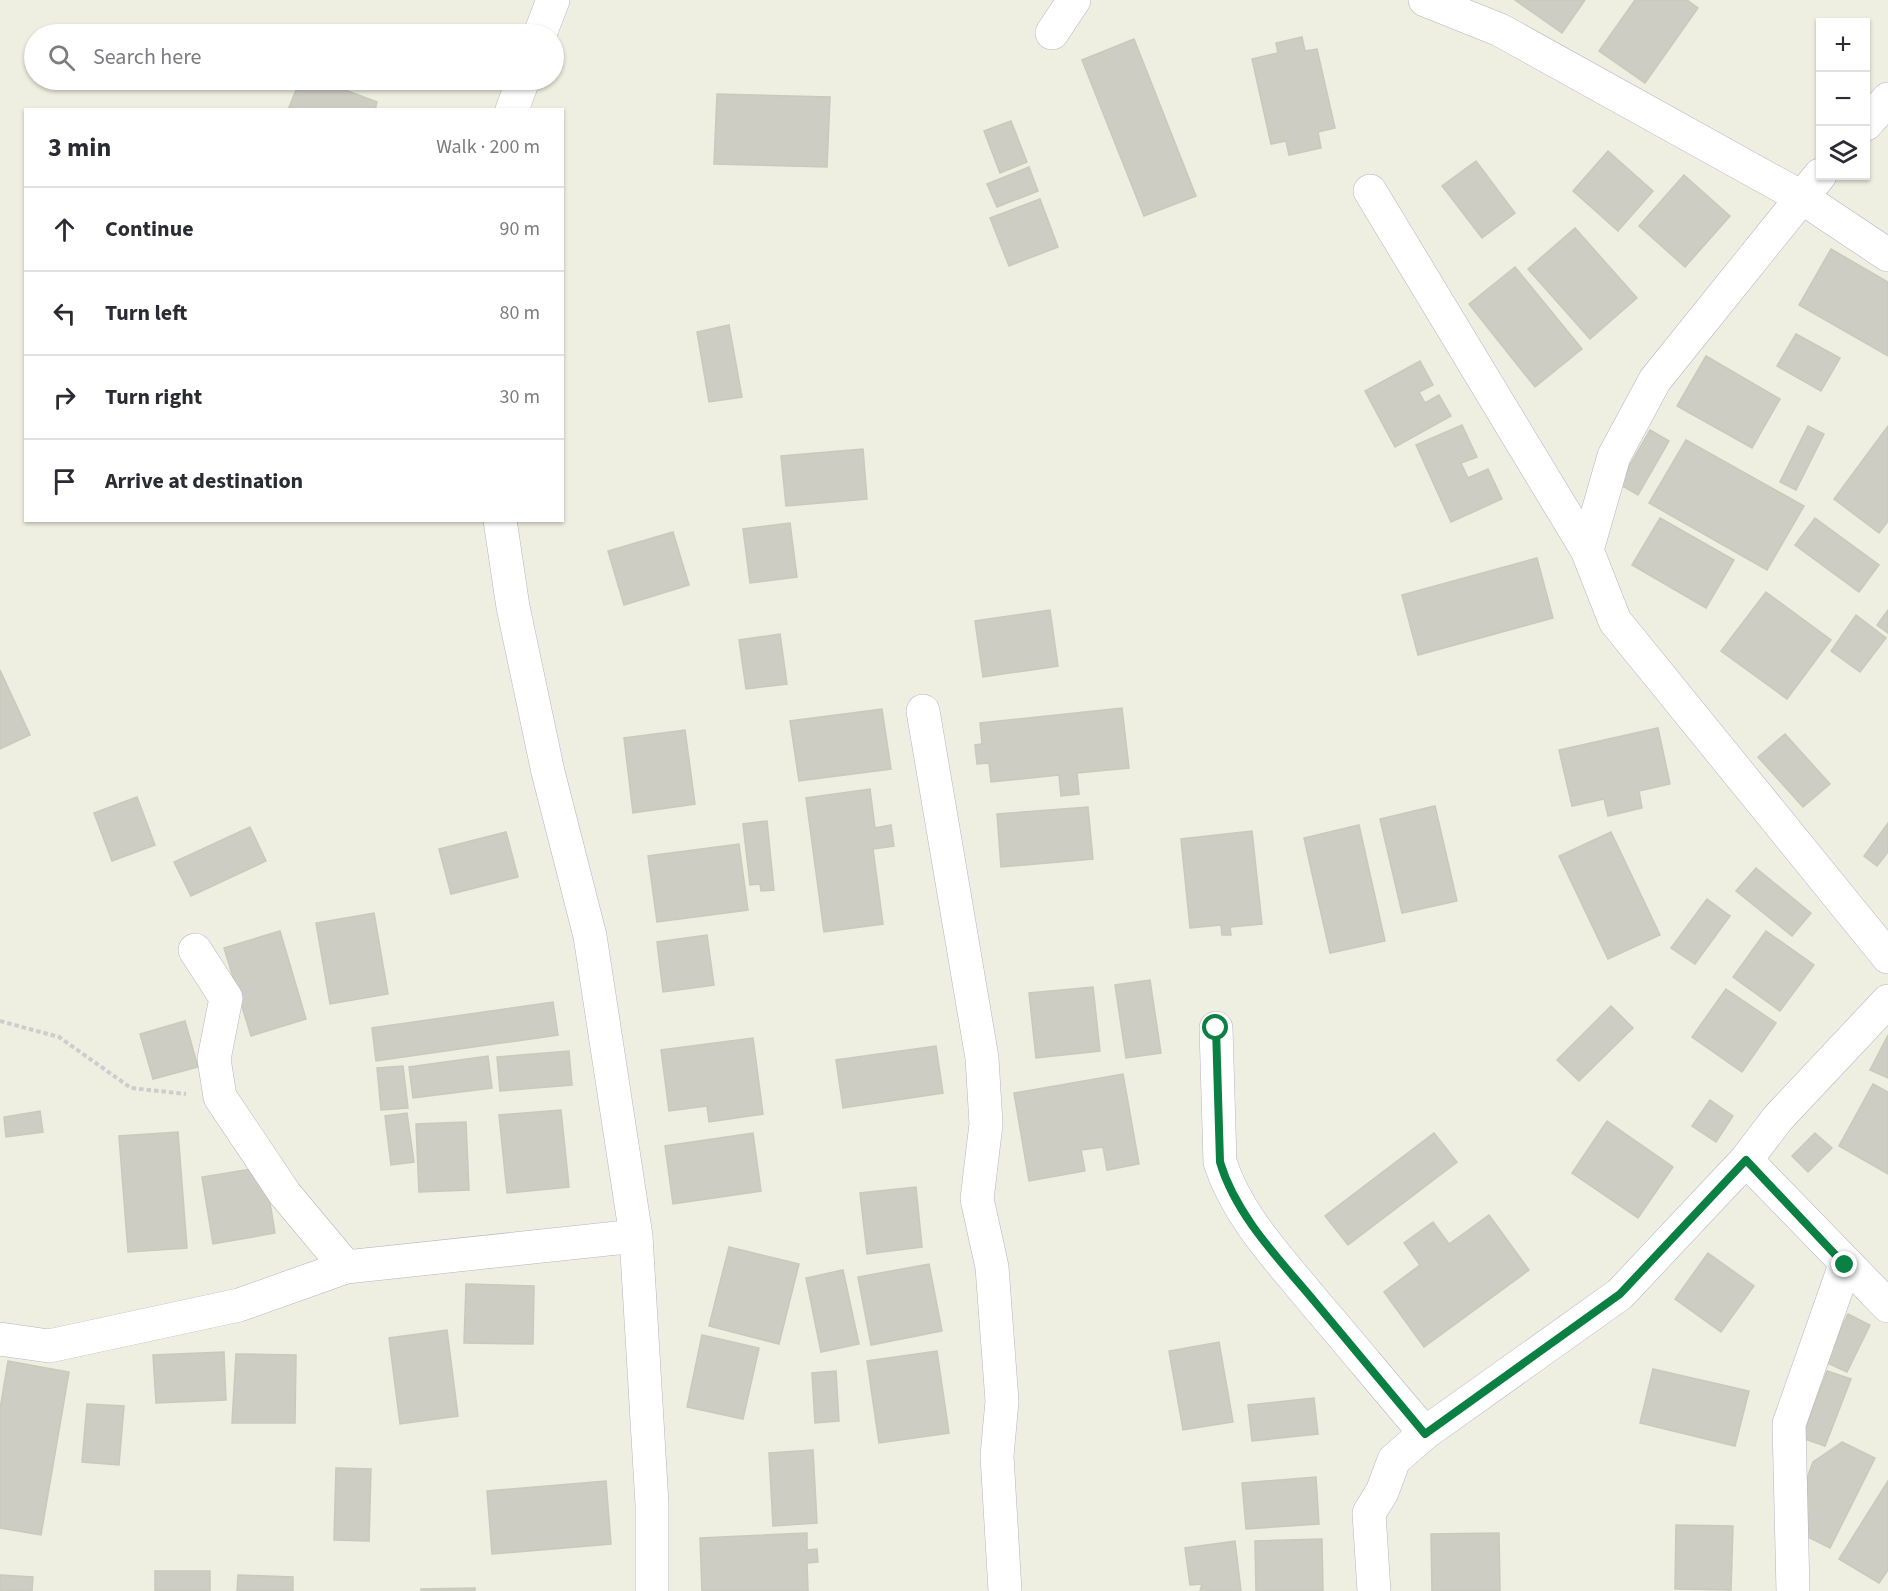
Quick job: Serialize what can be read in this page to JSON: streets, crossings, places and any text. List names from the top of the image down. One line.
{"page":{"map_buttons":["+","−"],"search":"Search here","heading":["3 min","Walk · 200 m"],"list":[["Continue","90 m"],["Turn left","80 m"],["Turn right","30 m"],"Arrive at destination"]}}
